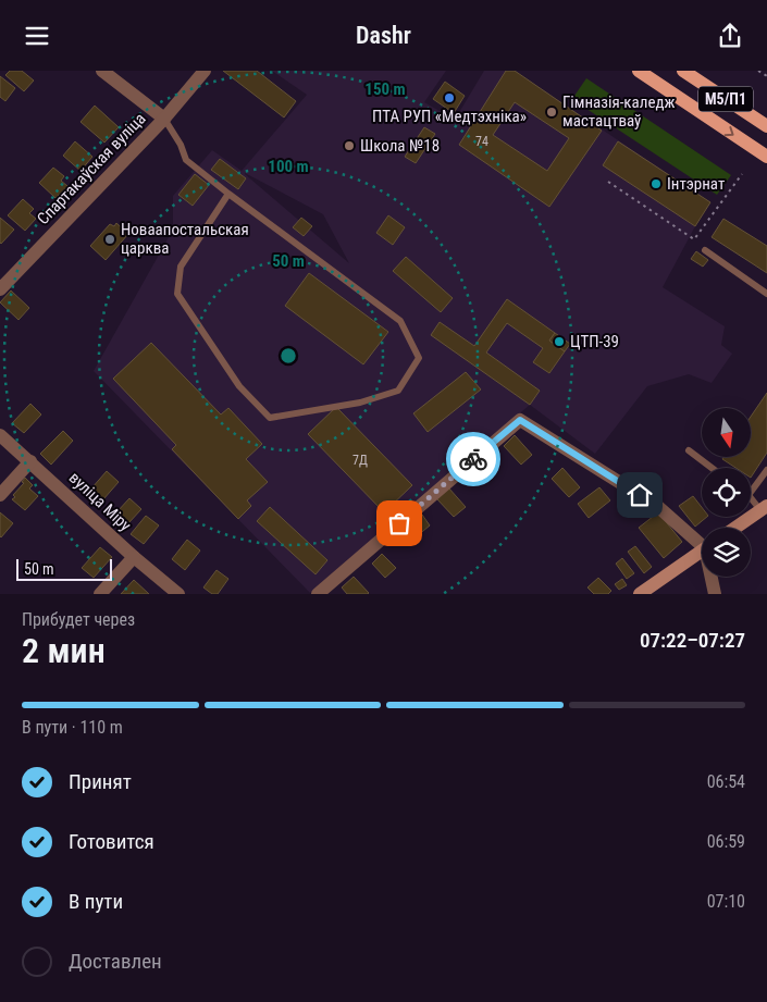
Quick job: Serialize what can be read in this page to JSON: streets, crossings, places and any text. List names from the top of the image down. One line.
{"streets":{"main road":["М5/П1"],"street":["Спартакаўская вуліца","вуліца Міру"]},"places":["ПТА РУП «Медтэхніка»","Гімназія-каледж мастацтваў","Школа №18","Інтэрнат","Новаапостальская царква","ЦТП-39"],"house_numbers":["74","7Д"],"scale_bar":"50 m","north":"bottom","page":{"header":"Dashr","scale":"50 m","heading":["2 мин","Прибудет через","07:22–07:27"],"bar":"В пути · 110 m","list":[["Принят","06:54"],["Готовится","06:59"],["В пути","07:10"],"Доставлен"]},"rings":["150 m","100 m","50 m"]}
